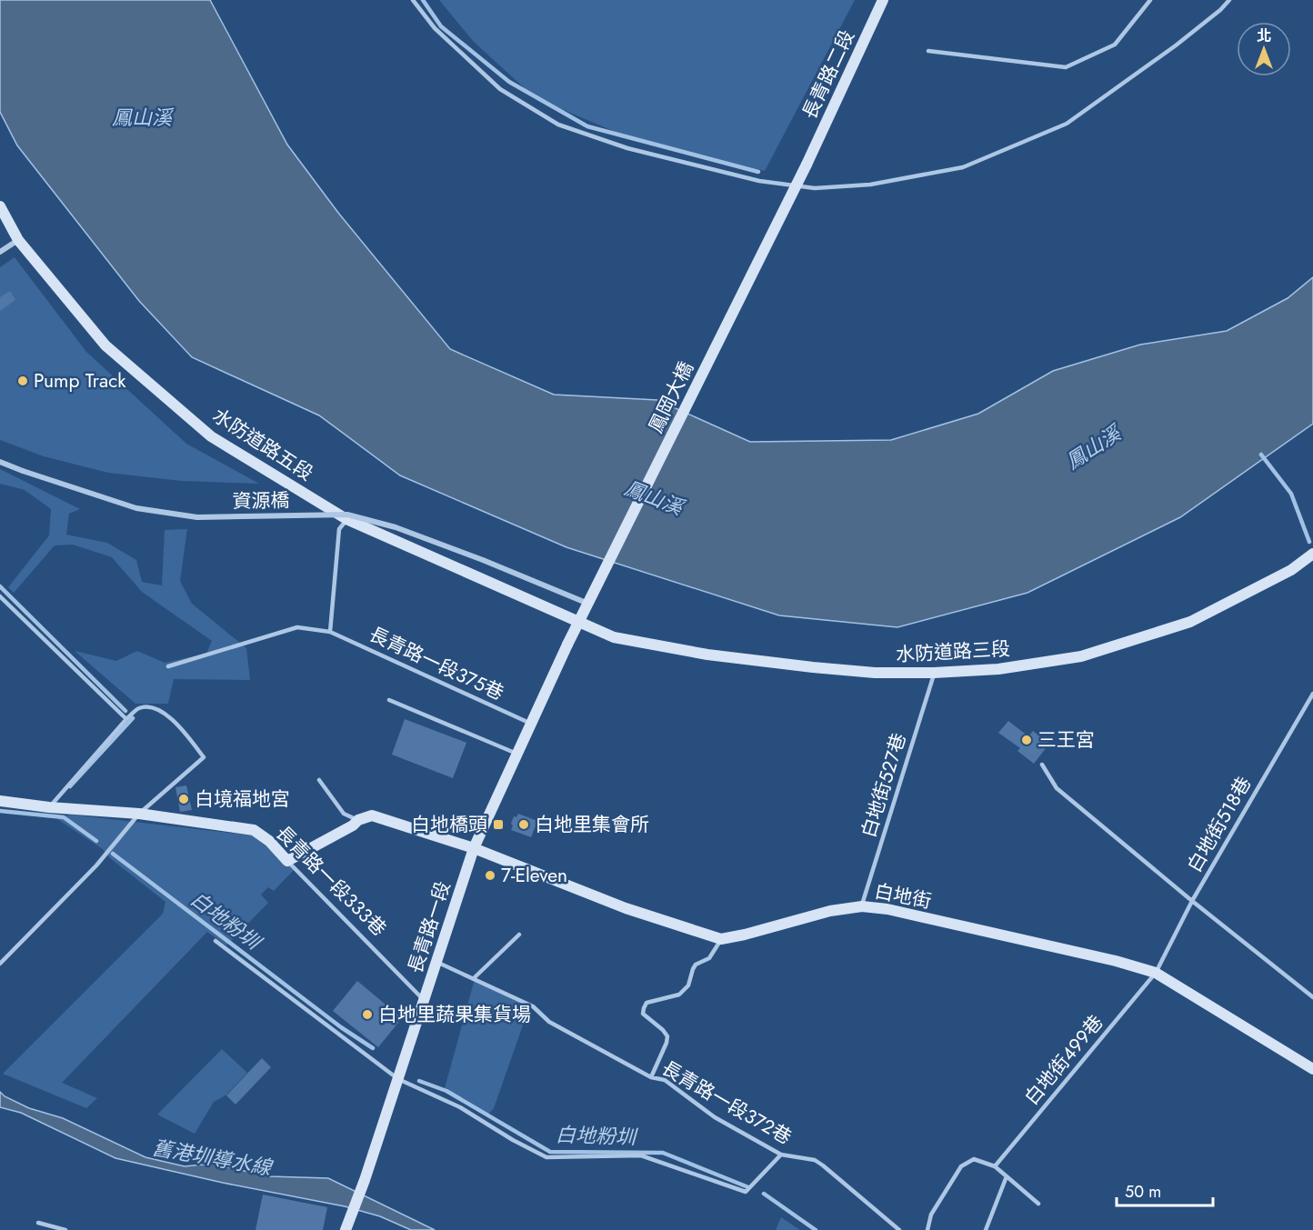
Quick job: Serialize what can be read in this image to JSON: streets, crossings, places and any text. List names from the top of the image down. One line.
{"streets":{"street":["長青路二段","鳳岡大橋","水防道路五段","資源橋","水防道路三段","長青路一段333巷","白地街","長青路一段"],"lane":["長青路一段375巷","白地街527巷","白地街518巷","白地街499巷","長青路一段372巷"]},"crossings":[["長青路二段","鳳岡大橋"],["鳳岡大橋","資源橋"],["鳳岡大橋","長青路一段"],["水防道路五段","水防道路三段"],["水防道路三段","白地街527巷"],["長青路一段375巷","長青路一段"],["白地街527巷","白地街"],["白地街518巷","白地街"],["白地街518巷","白地街499巷"],["長青路一段333巷","長青路一段"],["白地街","長青路一段"],["白地街","白地街499巷"],["長青路一段","長青路一段372巷"]],"water":["鳳山溪","白地粉圳","舊港圳導水線"],"places":{"other":["Pump Track","三王宮","白境福地宮","白地里集會所","7-Eleven","白地里蔬果集貨場"],"transit":["白地橋頭"]},"scale_bar":"50 m","north":"top"}
